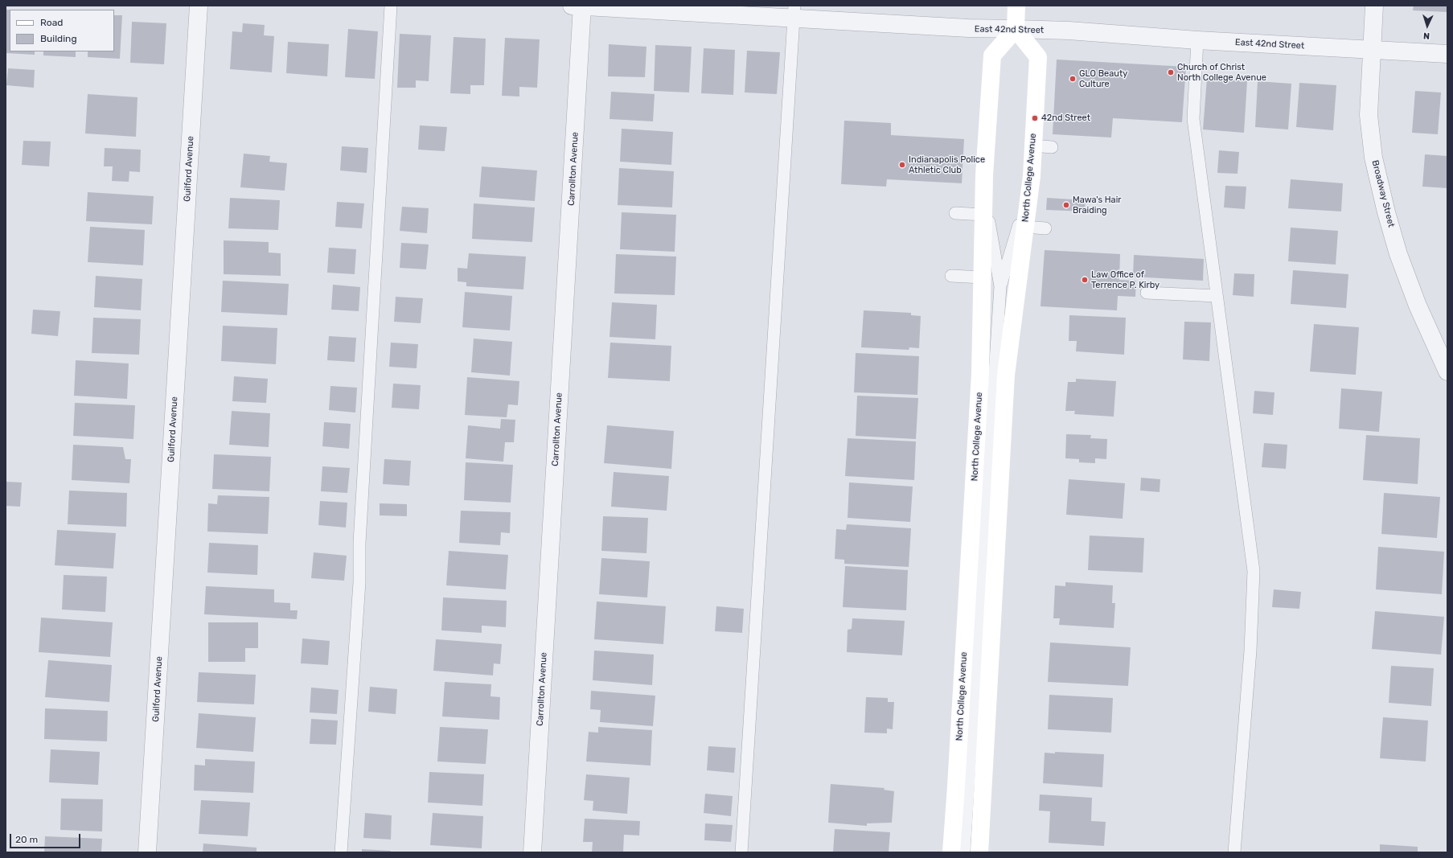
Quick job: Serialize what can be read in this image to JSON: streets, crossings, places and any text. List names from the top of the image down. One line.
{"streets":{"main road":["North College Avenue"],"street":["East 42nd Street","Guilford Avenue","Carrollton Avenue","Broadway Street"]},"crossings":[["East 42nd Street","Carrollton Avenue"],["East 42nd Street","North College Avenue"],["East 42nd Street","Broadway Street"]],"places":["Church of Christ North College Avenue","GLO Beauty Culture","42nd Street","Indianapolis Police Athletic Club","Mawa's Hair Braiding","Law Office of Terrence P. Kirby"],"legend":["Road","Building"],"scale_bar":"20 m","north":"bottom"}
